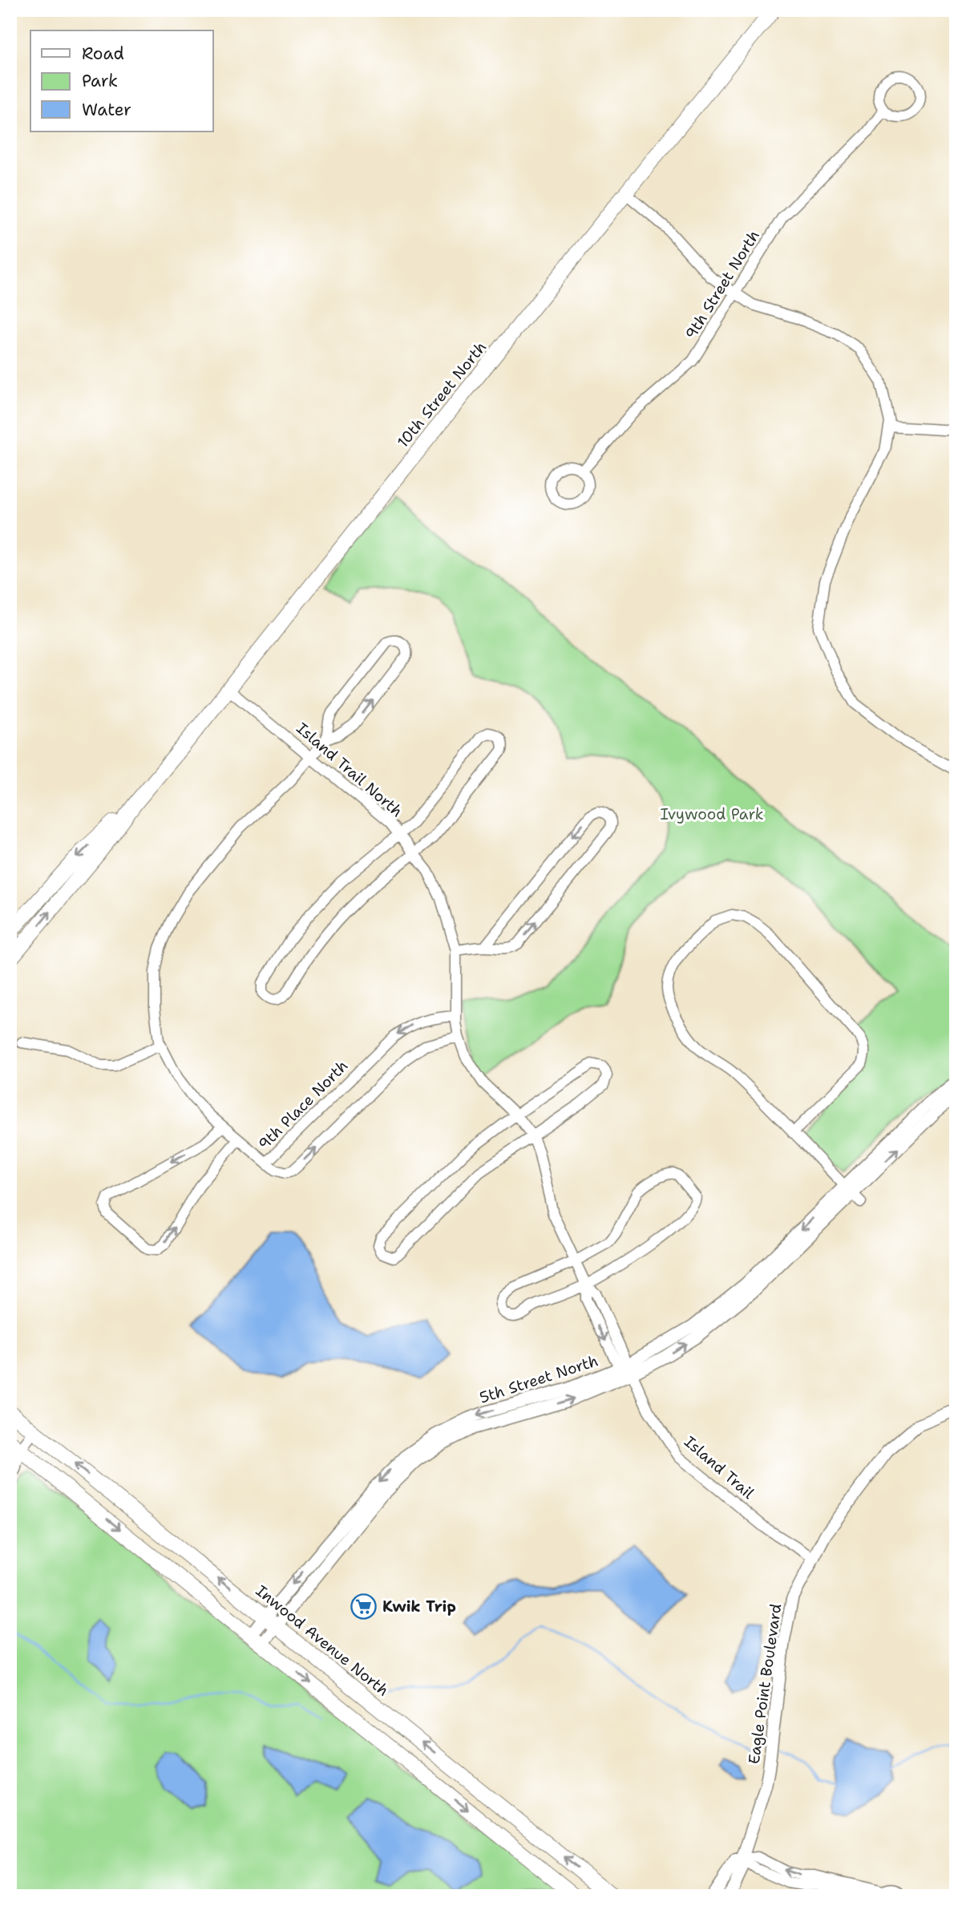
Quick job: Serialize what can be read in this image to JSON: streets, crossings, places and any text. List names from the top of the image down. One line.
{"streets":{"main road":["10th Street North","Inwood Avenue North"],"street":["9th Street North","Island Trail North","9th Place North","5th Street North","Island Trail","Eagle Point Boulevard"]},"crossings":[["10th Street North","Island Trail North"],["Island Trail North","9th Place North"],["Island Trail North","5th Street North"],["Island Trail North","Island Trail"],["5th Street North","Island Trail"],["5th Street North","Inwood Avenue North"],["Island Trail","Eagle Point Boulevard"]],"parks":["Ivywood Park"],"places":{"supermarket":["Kwik Trip"]},"legend":["Road","Park","Water"]}
